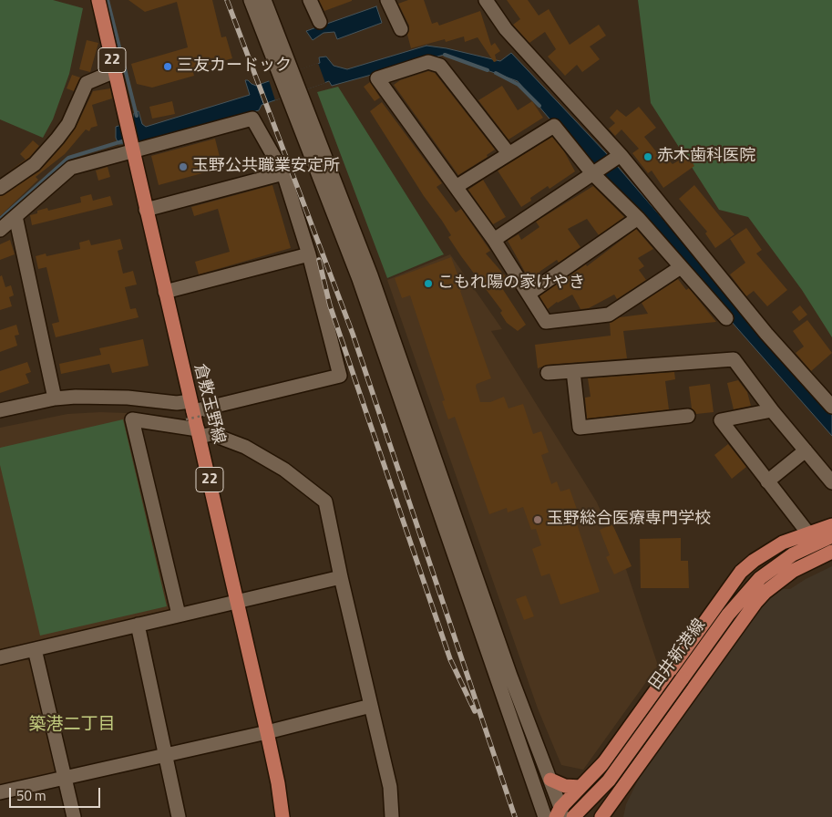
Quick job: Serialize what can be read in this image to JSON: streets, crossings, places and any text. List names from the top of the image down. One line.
{"streets":{"main road":["22","倉敷玉野線","田井新港線"]},"districts":["築港二丁目"],"places":["三友カードック","赤木歯科医院","玉野公共職業安定所","こもれ陽の家けやき","玉野総合医療専門学校"],"scale_bar":"50 m"}
